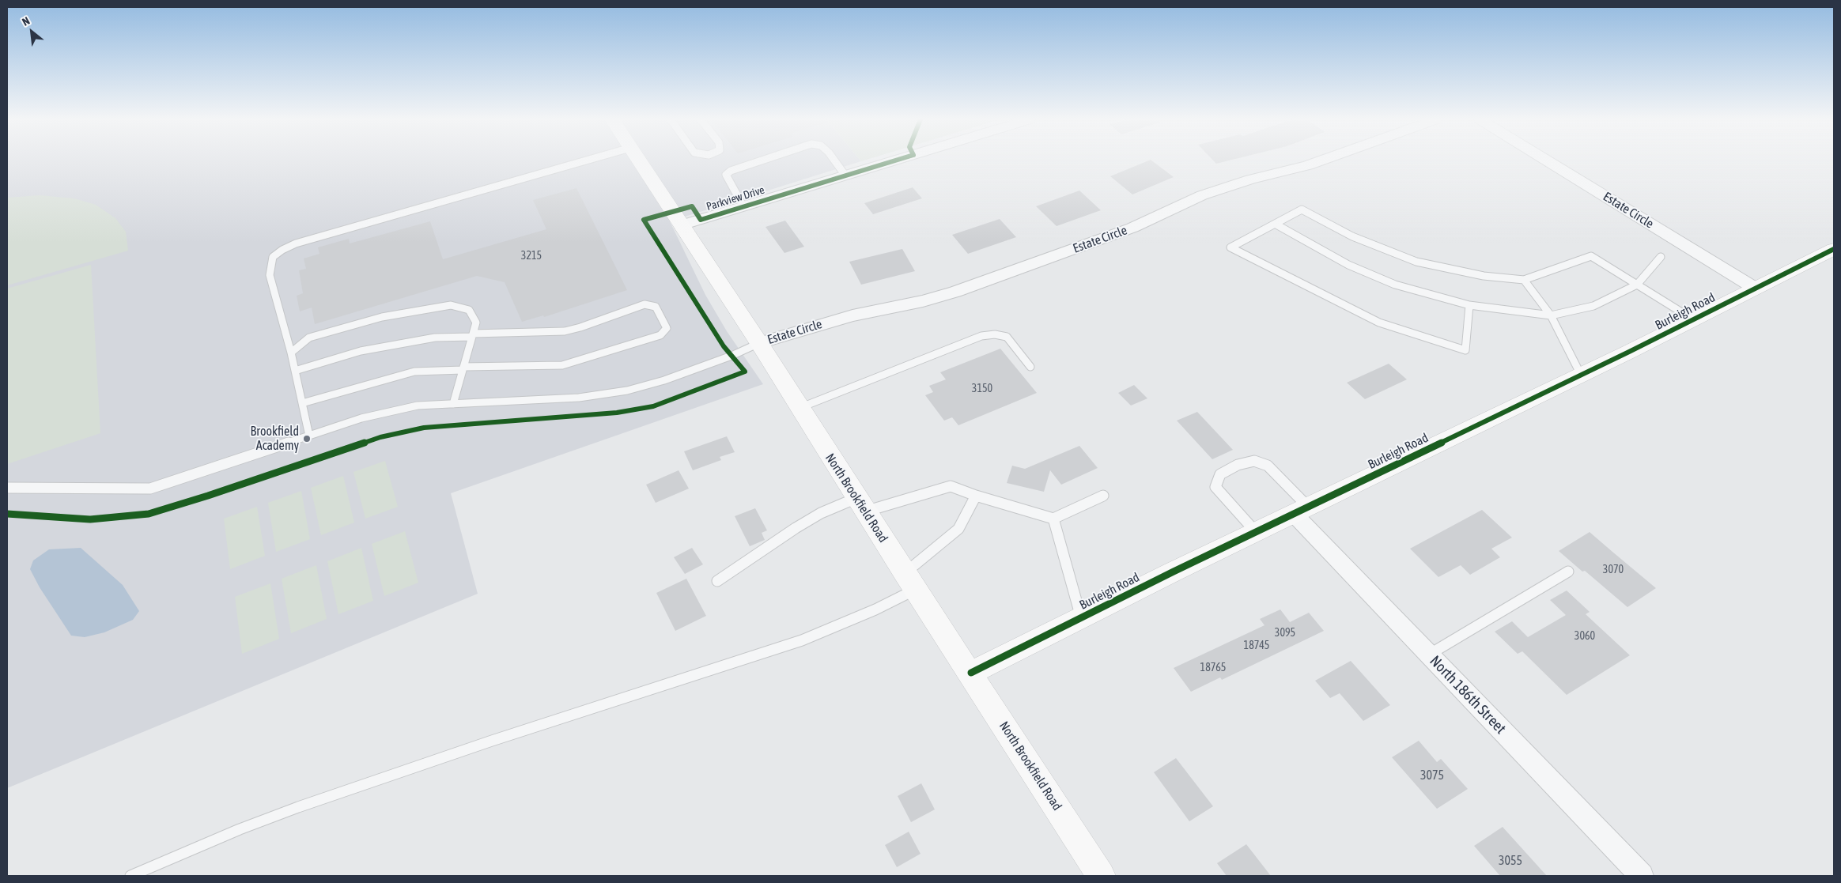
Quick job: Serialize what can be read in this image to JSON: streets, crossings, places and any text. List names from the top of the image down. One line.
{"streets":{"street":["Parkview Drive","Estate Circle","Burleigh Road","North Brookfield Road","North 186th Street"]},"crossings":[["Parkview Drive","North Brookfield Road"],["Estate Circle","Burleigh Road"],["Estate Circle","North Brookfield Road"],["Burleigh Road","North Brookfield Road"],["Burleigh Road","North 186th Street"]],"places":["Brookfield Academy"],"house_numbers":["3215","3150","3070","3095","3060","18745","18765","3075","3055"],"north":"top left"}
